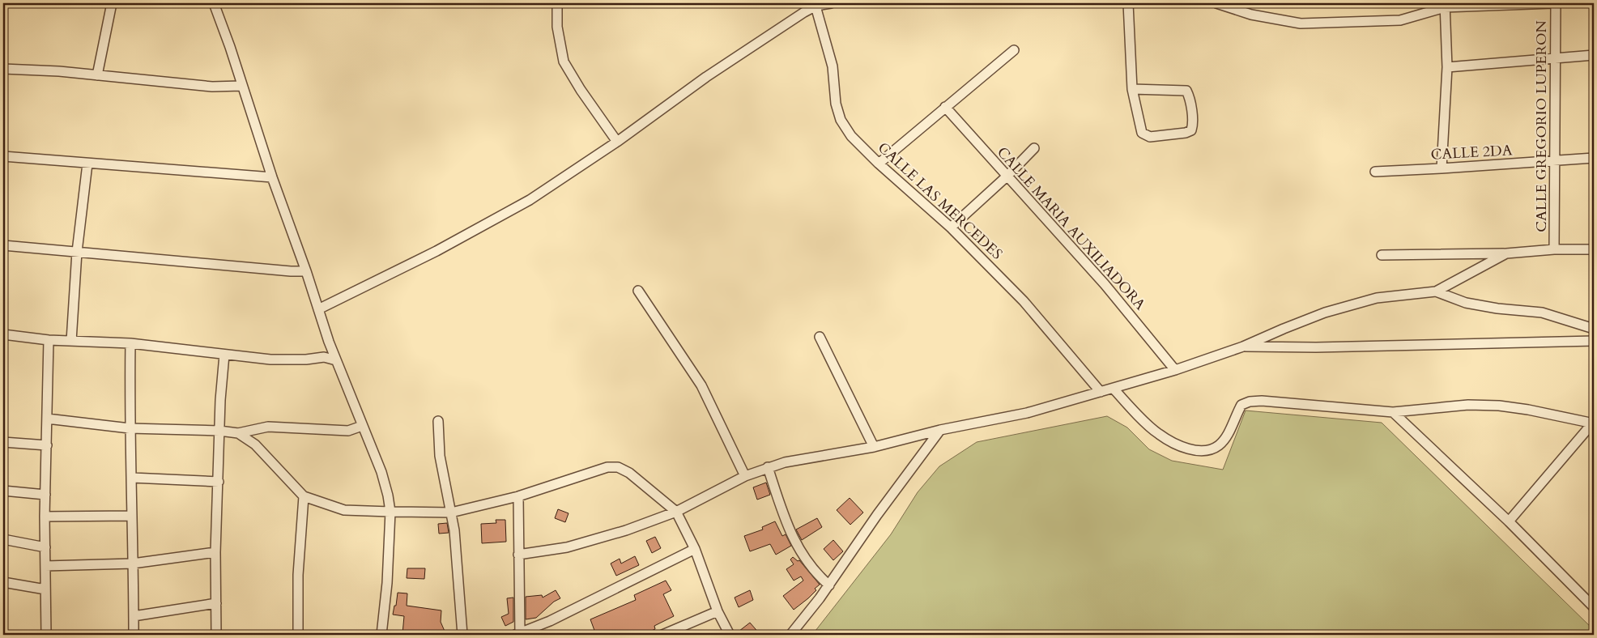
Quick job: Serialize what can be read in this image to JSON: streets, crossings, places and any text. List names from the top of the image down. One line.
{"streets":{"street":["CALLE GREGORIO LUPERON","CALLE 2DA","CALLE LAS MERCEDES","CALLE MARIA AUXILIADORA"]},"crossings":[["CALLE GREGORIO LUPERON","CALLE 2DA"]]}
